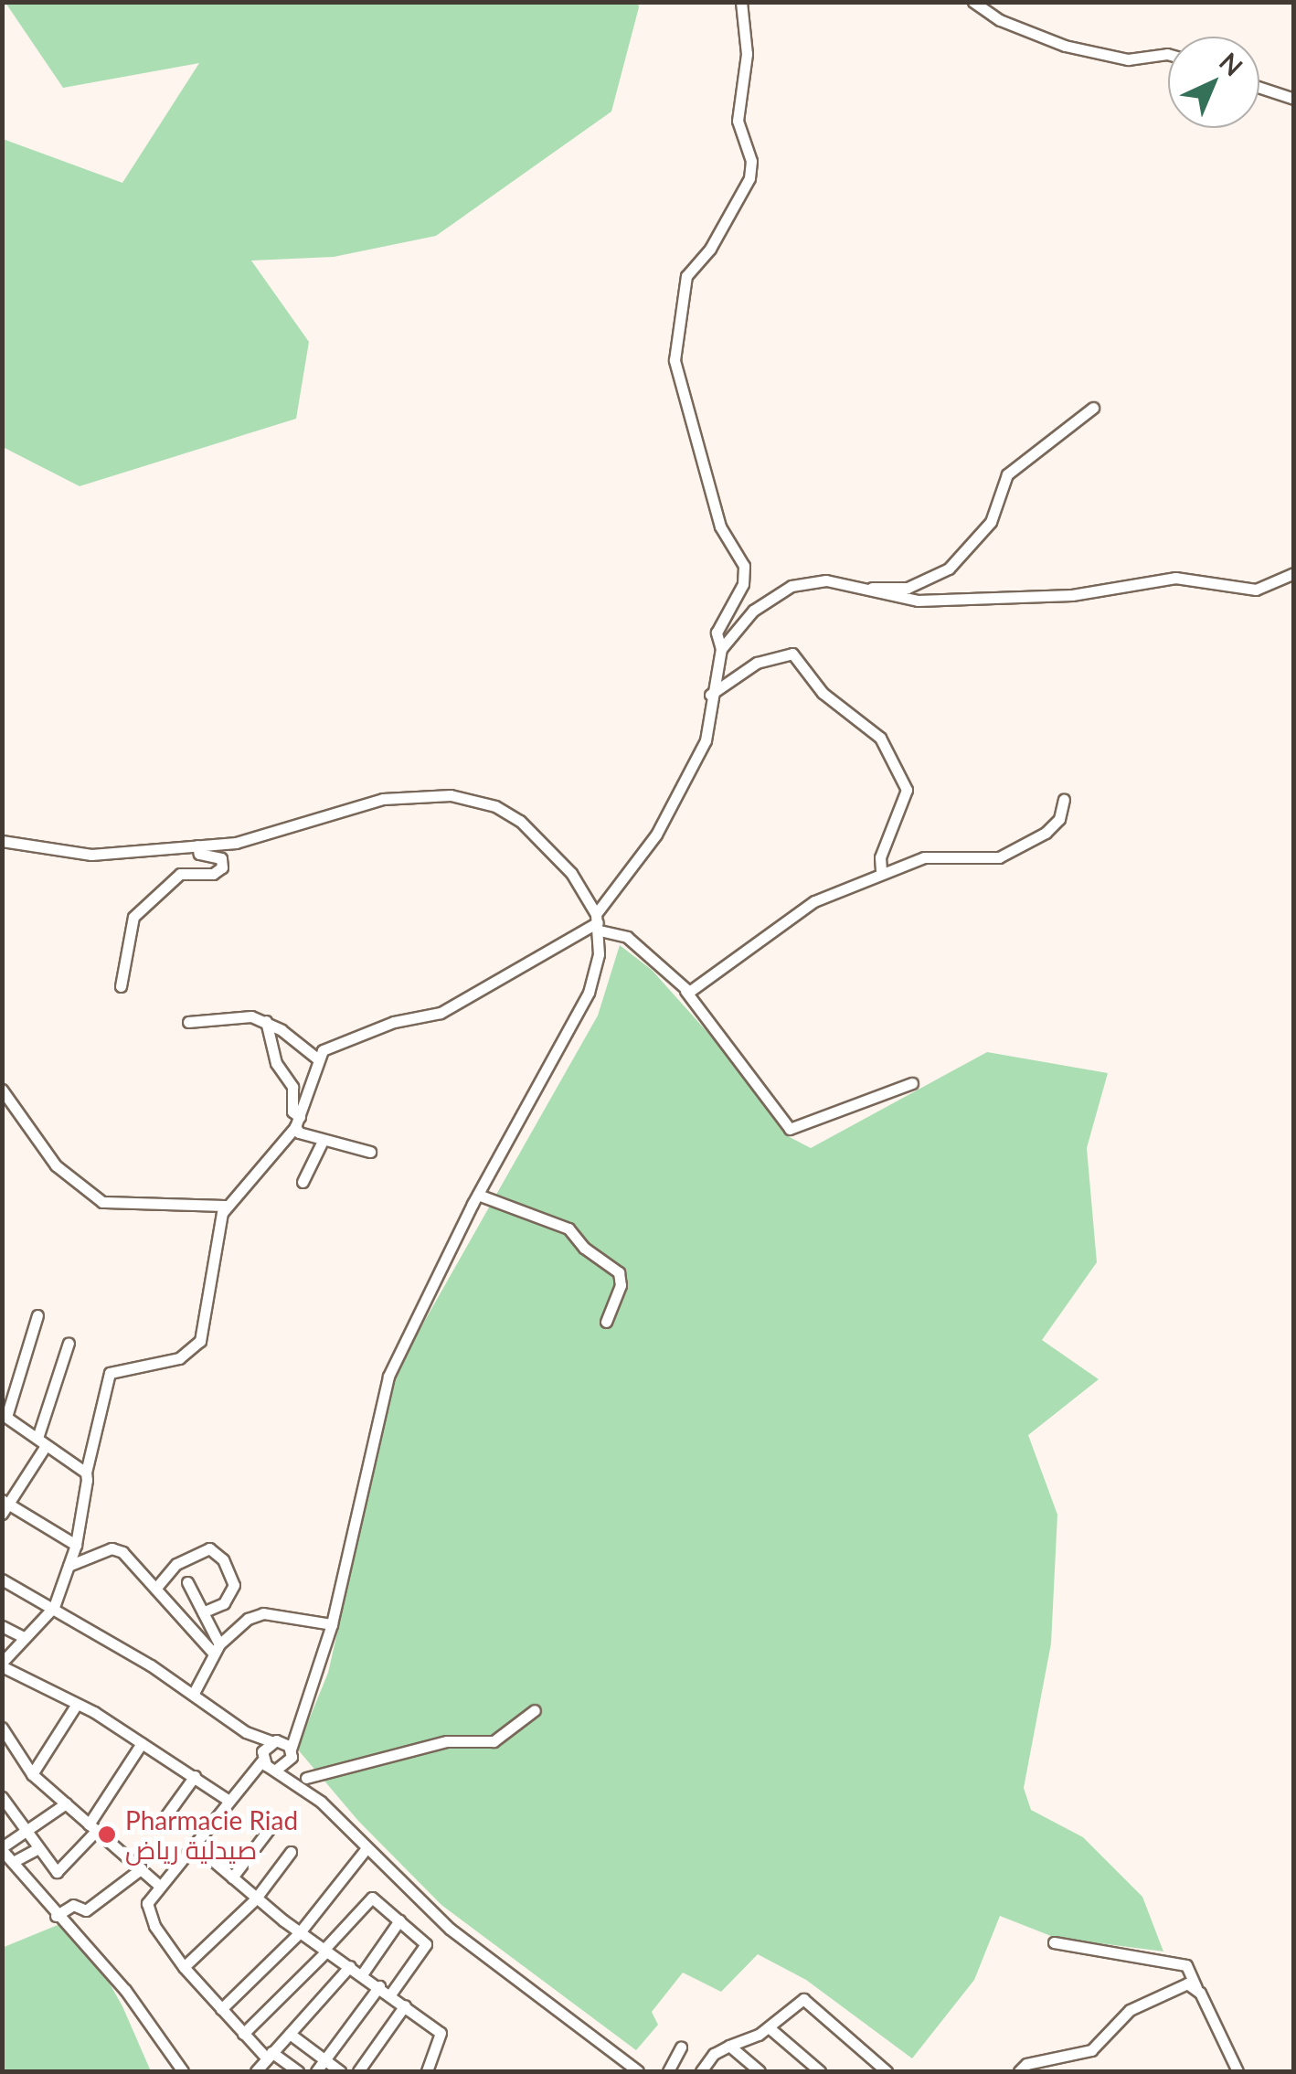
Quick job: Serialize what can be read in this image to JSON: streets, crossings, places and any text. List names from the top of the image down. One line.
{"places":["Pharmacie Riad صيدلية رياض"],"north":"top right"}
